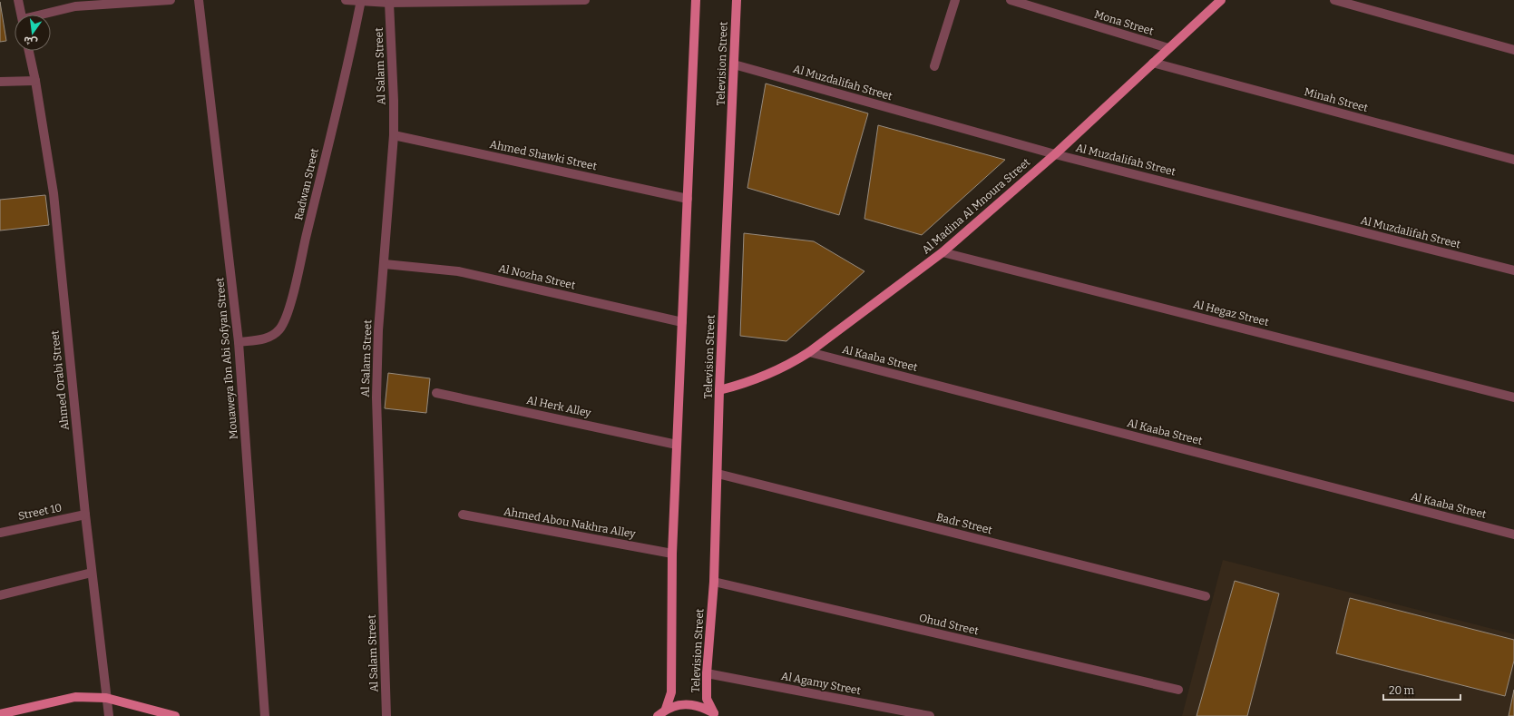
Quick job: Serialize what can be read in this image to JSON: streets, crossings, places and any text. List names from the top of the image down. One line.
{"streets":{"main road":["Television Street","Al Madina Al Mnoura Street"],"street":["Mona Street","Al Salam Street","Al Muzdalifah Street","Minah Street","Ahmed Shawki Street","Radwan Street","Al Nozha Street","Al Hegaz Street","Mouaweya Ibn Abi Sofyan Street","Al Kaaba Street","Ahmed Orabi Street","Al Herk Alley","Street 10","Ahmed Abou Nakhra Alley","Badr Street","Ohud Street","Al Agamy Street"]},"crossings":[["Mona Street","Al Madina Al Mnoura Street"],["Television Street","Al Muzdalifah Street"],["Television Street","Al Madina Al Mnoura Street"],["Television Street","Badr Street"],["Television Street","Ohud Street"],["Television Street","Al Agamy Street"],["Al Salam Street","Ahmed Shawki Street"],["Al Salam Street","Al Nozha Street"],["Al Muzdalifah Street","Al Madina Al Mnoura Street"],["Minah Street","Al Madina Al Mnoura Street"],["Radwan Street","Mouaweya Ibn Abi Sofyan Street"],["Al Madina Al Mnoura Street","Al Hegaz Street"],["Al Madina Al Mnoura Street","Al Kaaba Street"],["Ahmed Orabi Street","Street 10"]],"scale_bar":"20 m","north":"bottom"}
